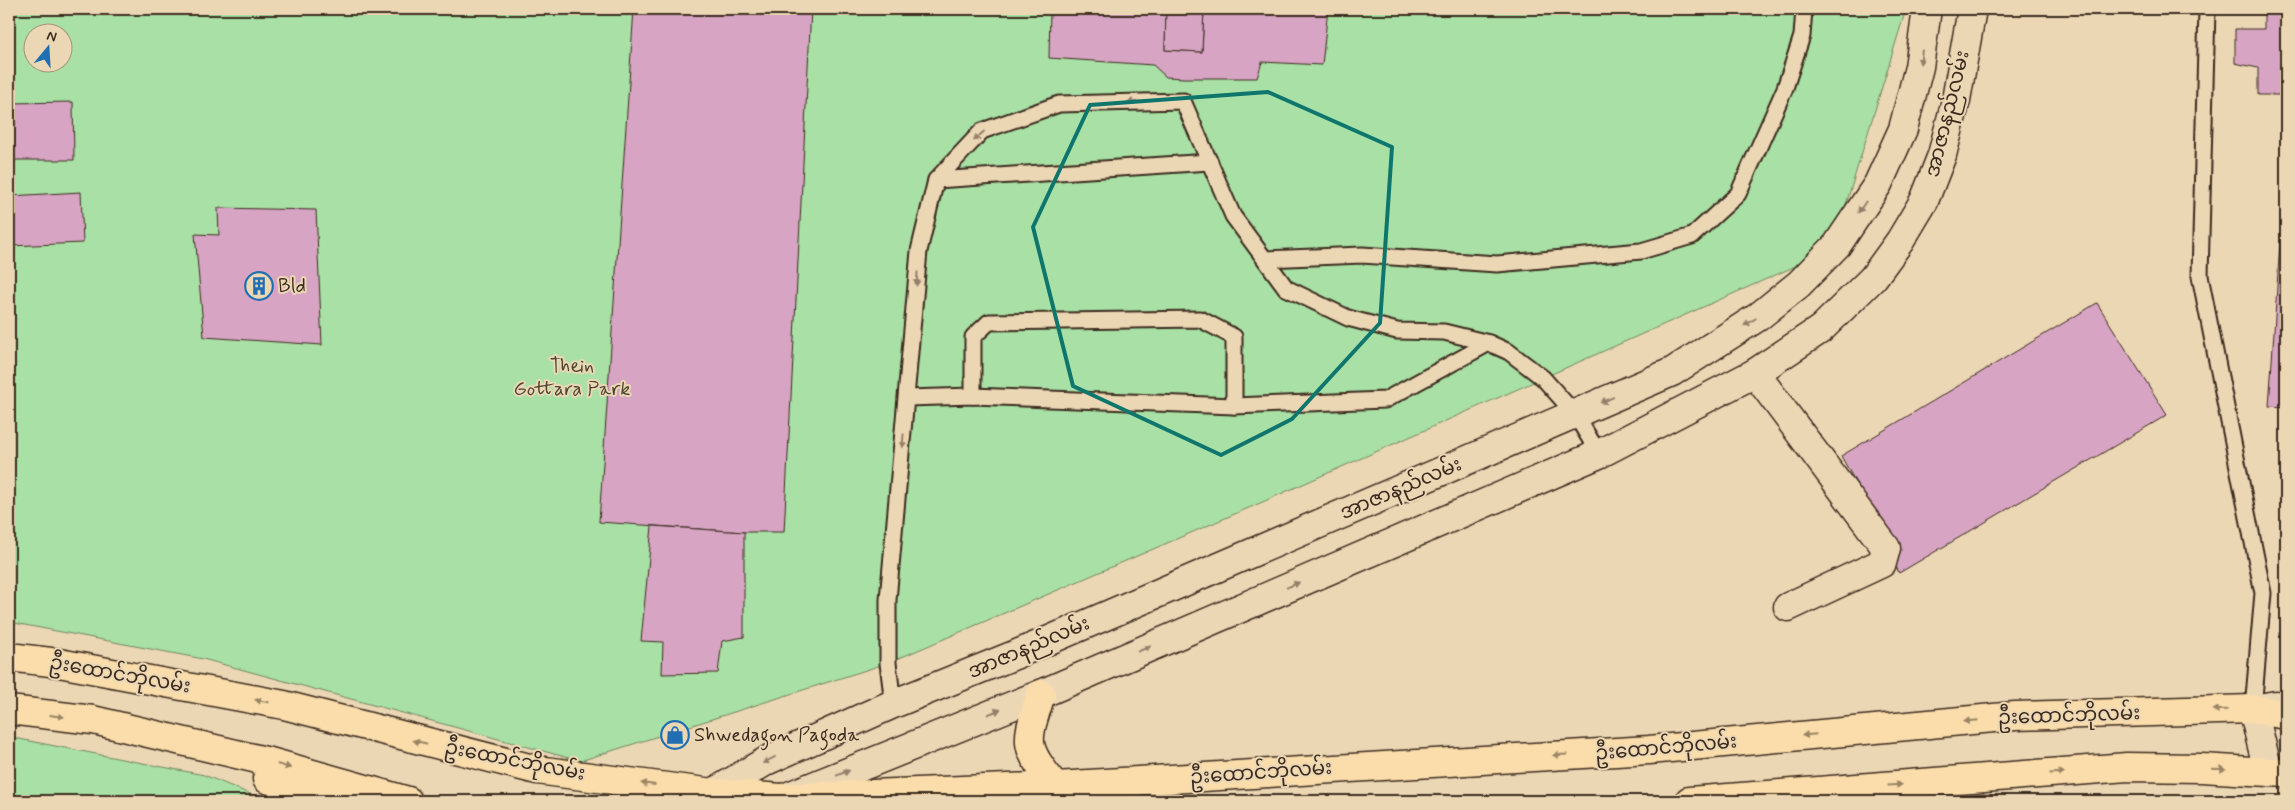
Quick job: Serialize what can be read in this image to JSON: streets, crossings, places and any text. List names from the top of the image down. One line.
{"streets":{"main road":["အာဇာနည်လမ်း","ဦးထောင်ဘိုလမ်း"]},"crossings":[["အာဇာနည်လမ်း","ဦးထောင်ဘိုလမ်း"]],"parks":["Thein Gottara Park"],"places":{"building":["Bld"],"shop":["Shwedagon Pagoda"]},"north":"top"}
